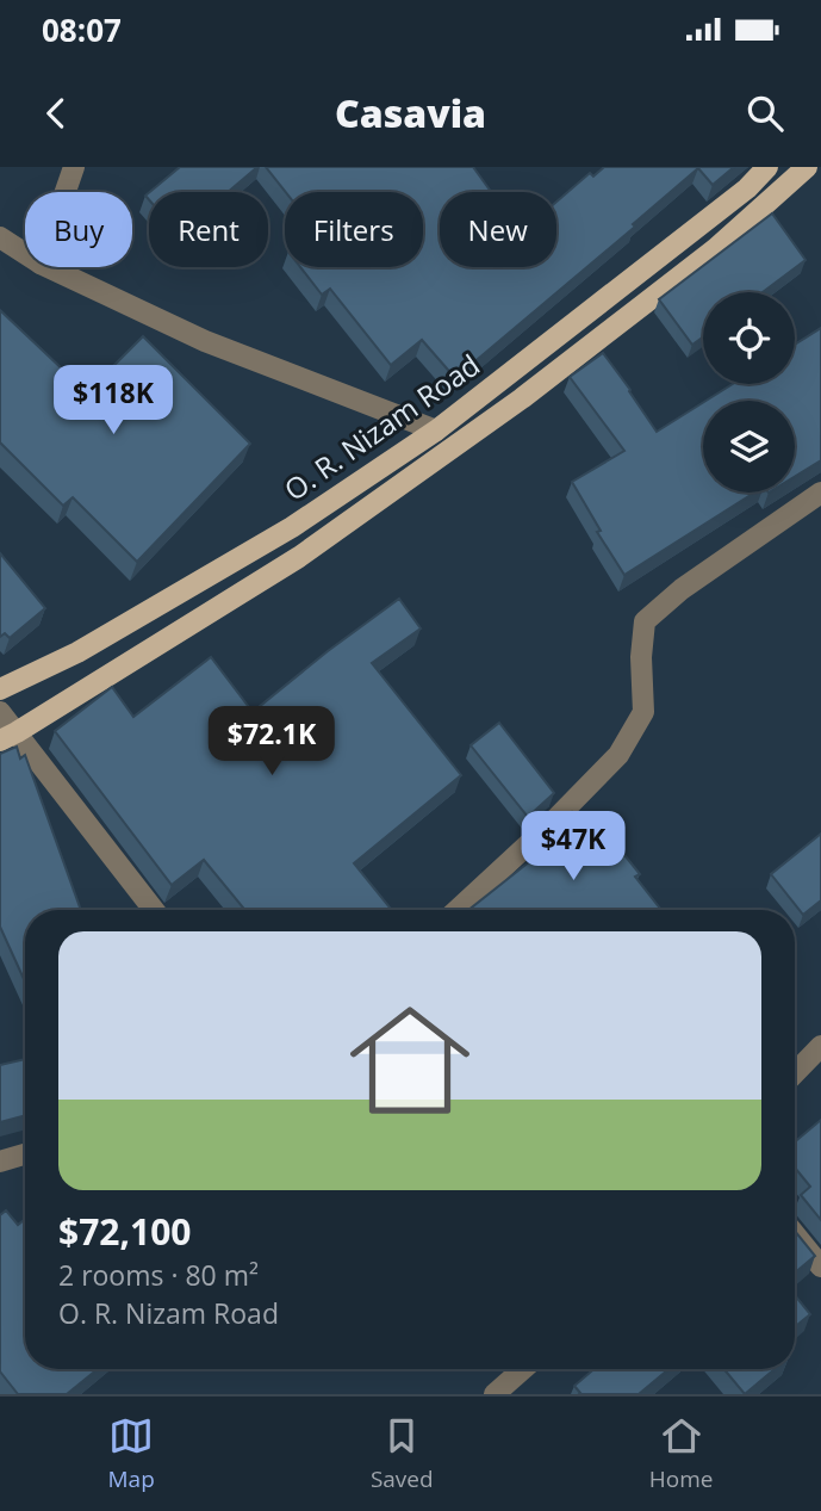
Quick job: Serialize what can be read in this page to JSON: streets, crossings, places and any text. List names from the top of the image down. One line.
{"streets":{"main road":["O. R. Nizam Road"]},"page":{"status":"08:07","header":"Casavia","chip":["Buy","Rent","Filters","New"],"price":["$118K","$72.1K","$47K"],"list":[{"name":"$72,100","note":"2 rooms · 80 m² · O. R. Nizam Road"}],"tabs":["Map","Saved","Home"]}}
